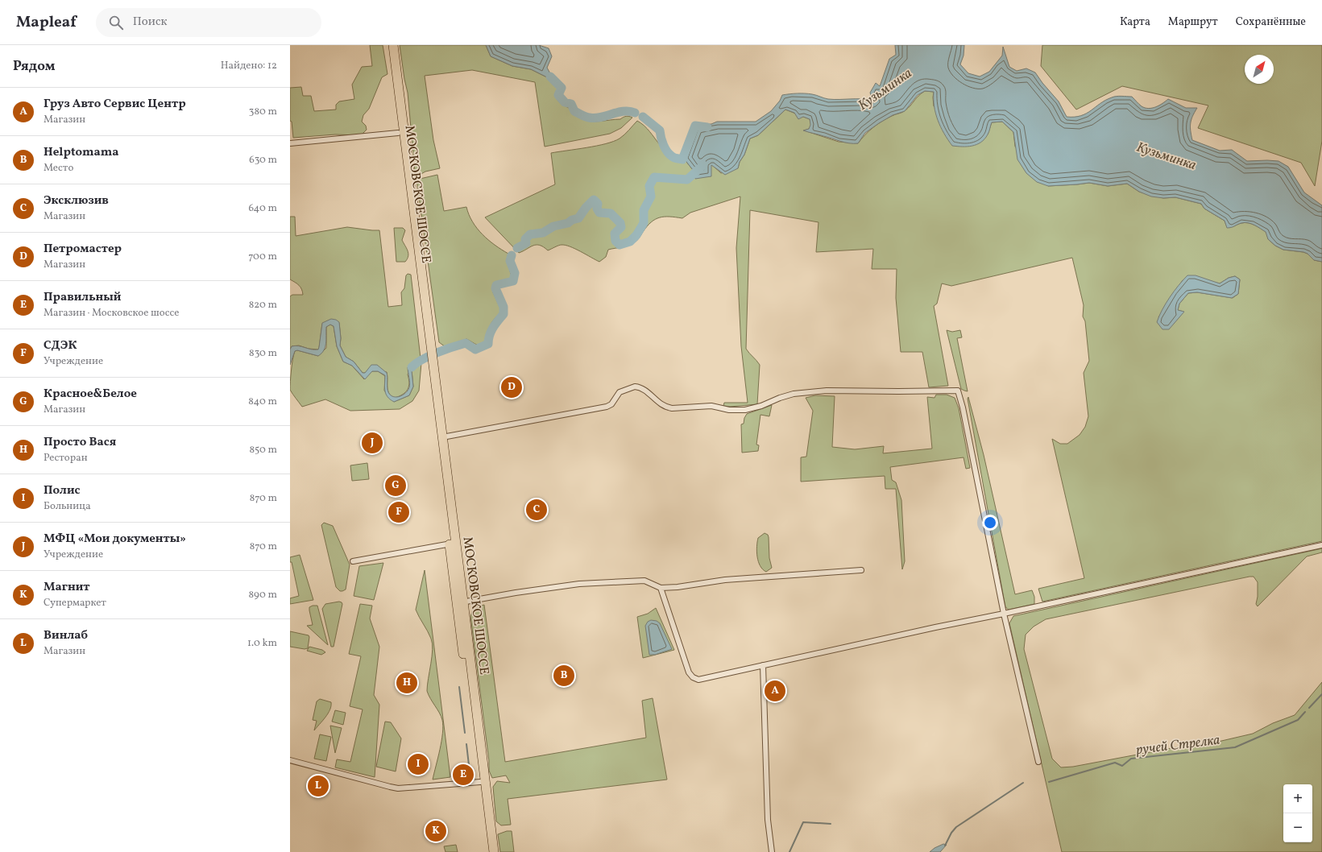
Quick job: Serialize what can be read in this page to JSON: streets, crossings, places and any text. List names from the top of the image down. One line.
{"streets":{"highway":["МОСКОВСКОЕ ШОССЕ"]},"water":["Кузьминка","ручей Стрелка"],"north":"top right","page":{"header":"Mapleaf","search":"Поиск","nav":["Карта","Маршрут","Сохранённые"],"heading":["Рядом","Найдено: 12"],"list":[{"mark":"A","name":"Груз Авто Сервис Центр","note":"Магазин","value":"380 m"},{"mark":"B","name":"Helptomama","note":"Место","value":"630 m"},{"mark":"C","name":"Эксклюзив","note":"Магазин","value":"640 m"},{"mark":"D","name":"Петромастер","note":"Магазин","value":"700 m"},{"mark":"E","name":"Правильный","note":"Магазин · Московское шоссе","value":"820 m"},{"mark":"F","name":"СДЭК","note":"Учреждение","value":"830 m"},{"mark":"G","name":"Красное&Белое","note":"Магазин","value":"840 m"},{"mark":"H","name":"Просто Вася","note":"Ресторан","value":"850 m"},{"mark":"I","name":"Полис","note":"Больница","value":"870 m"},{"mark":"J","name":"МФЦ «Мои документы»","note":"Учреждение","value":"870 m"},{"mark":"K","name":"Магнит","note":"Супермаркет","value":"890 m"},{"mark":"L","name":"Винлаб","note":"Магазин","value":"1.0 km"}],"pins":["D","J","G","C","F","B","H","A","I","E","L","K"],"map_buttons":["+","−"]}}
